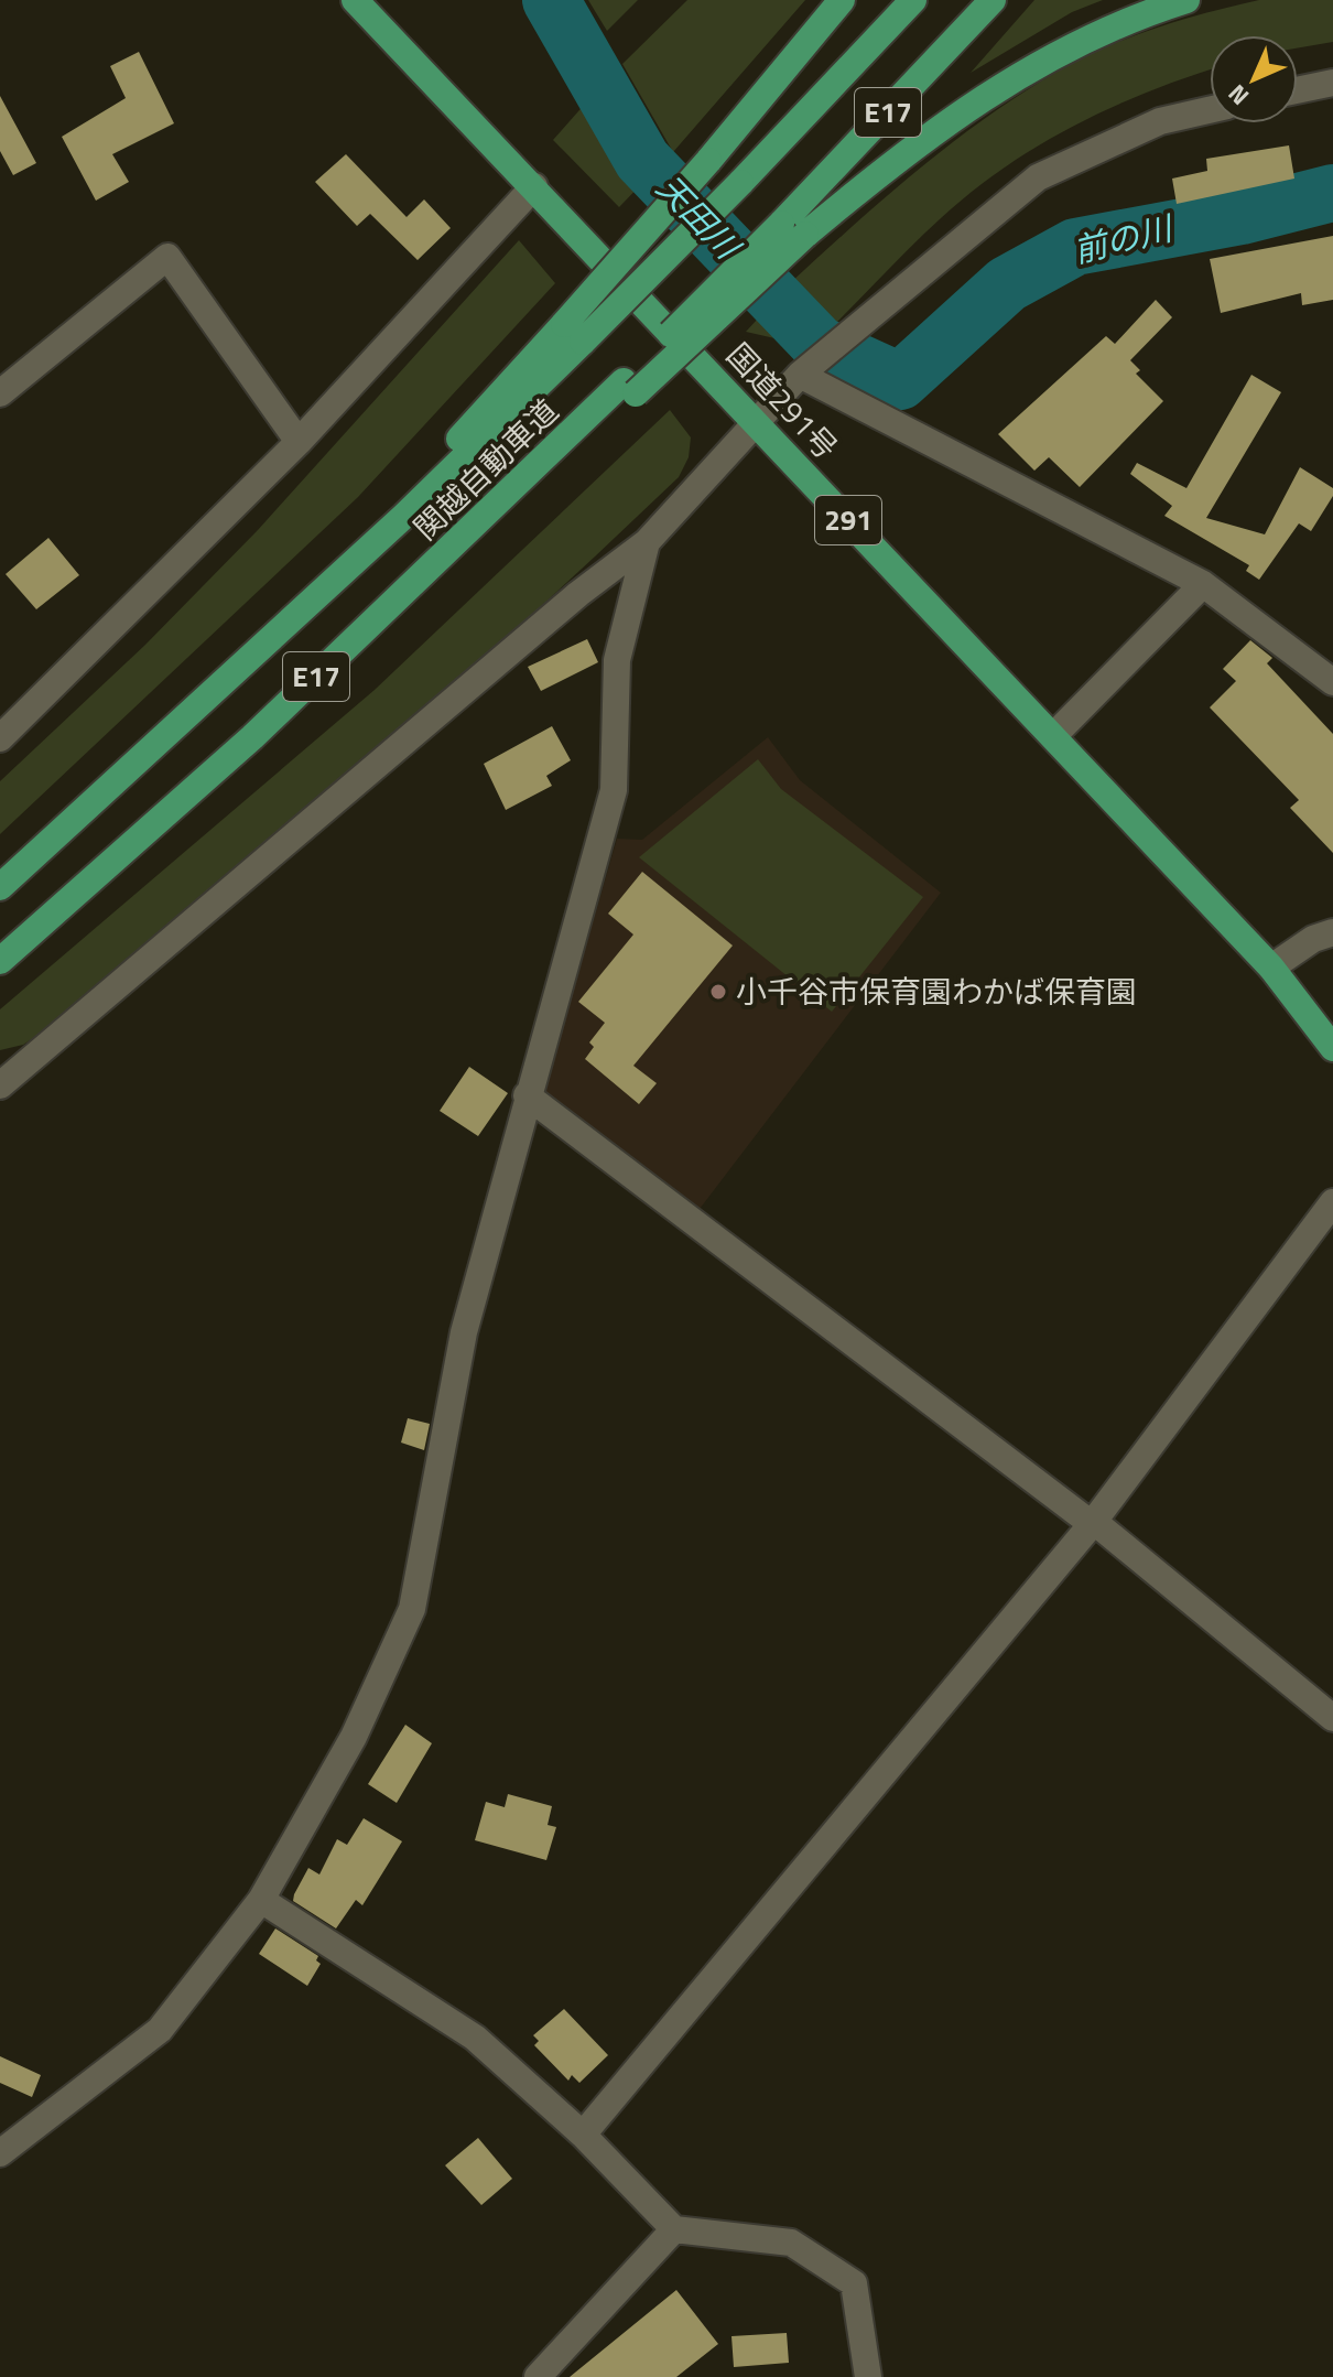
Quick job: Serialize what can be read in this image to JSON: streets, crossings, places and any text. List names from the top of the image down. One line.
{"streets":{"highway":["E17","国道291号","関越自動車道","291"]},"water":["天田川","前の川"],"places":["小千谷市保育園わかば保育園"],"north":"bottom left"}
